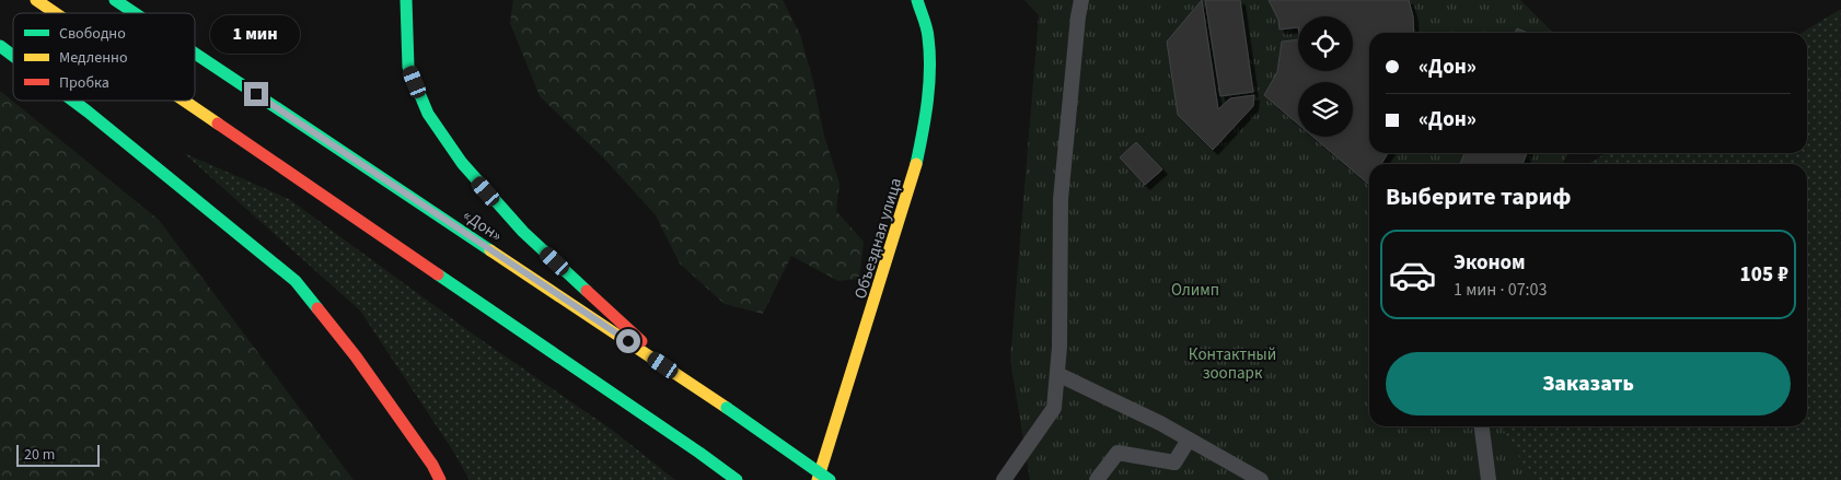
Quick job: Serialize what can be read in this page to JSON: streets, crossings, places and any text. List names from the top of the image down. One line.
{"streets":{"main road":["«Дон»","Объездная улица"]},"parks":["Олимп","Контактный зоопарк"],"legend":["Свободно","Медленно","Пробка"],"scale_bar":"20 m","page":{"bubble":"1 мин","banner":["«Дон»","«Дон»"],"heading":"Выберите тариф","list":[{"name":"Эконом","note":"1 мин · 07:03","value":"105 ₽"}],"buttons":"Заказать","scale":"20 m"}}
